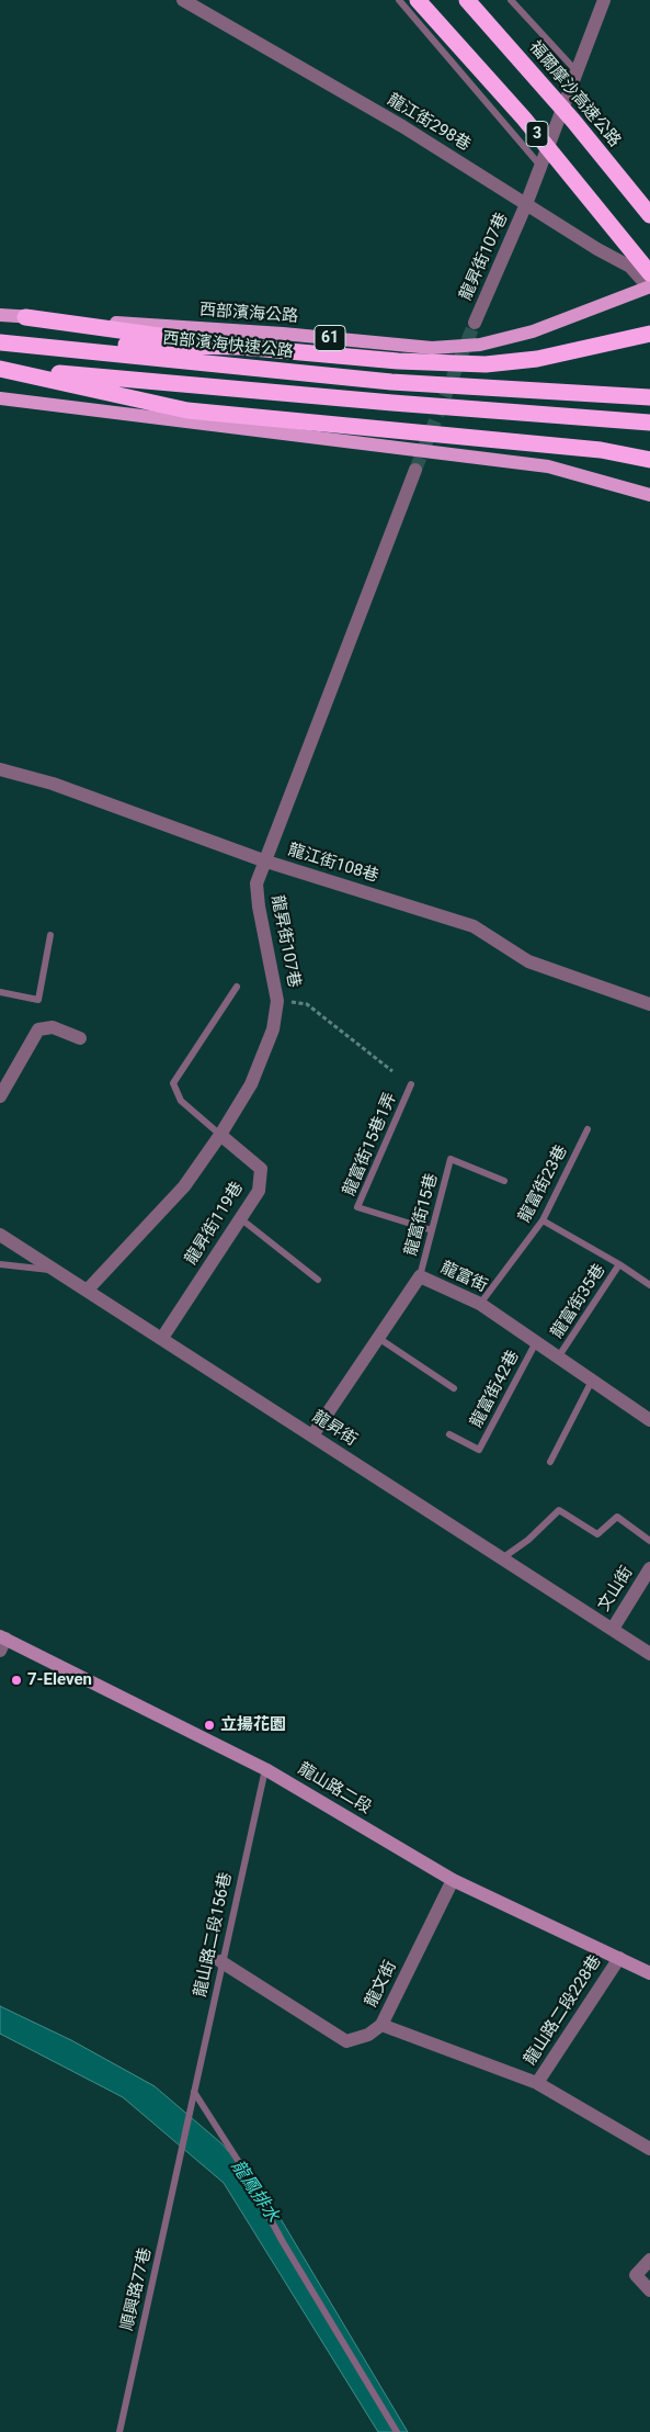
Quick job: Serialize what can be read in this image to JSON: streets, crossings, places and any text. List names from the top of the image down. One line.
{"streets":{"highway":["福爾摩沙高速公路","3","61","西部濱海快速公路"],"main road":["西部濱海公路"],"street":["龍江街298巷","龍昇街107巷","龍江街108巷","龍昇街119巷","龍富街","龍昇街","文山街","龍山路二段","龍文街","龍山路二段228巷"],"lane":["龍富街15巷1弄","龍富街23巷","龍富街15巷","龍富街35巷","龍富街42巷","龍山路二段156巷","順興路77巷"]},"crossings":[["龍江街298巷","3"],["龍江街298巷","龍昇街107巷"],["龍江街298巷","西部濱海公路"],["3","西部濱海公路"],["龍昇街107巷","龍江街108巷"],["龍昇街107巷","龍昇街119巷"],["龍昇街107巷","龍昇街"],["龍富街15巷1弄","龍富街15巷"],["龍富街23巷","龍富街"],["龍富街15巷","龍富街"],["龍昇街119巷","龍昇街"],["龍富街","龍富街35巷"],["龍富街","龍富街42巷"],["龍富街","龍昇街"],["龍昇街","文山街"],["龍山路二段","龍山路二段156巷"],["龍山路二段","龍文街"],["龍山路二段","龍山路二段228巷"],["龍山路二段156巷","龍文街"],["龍山路二段156巷","順興路77巷"]],"water":["龍鳳排水"],"places":["7-Eleven","立揚花園"]}
